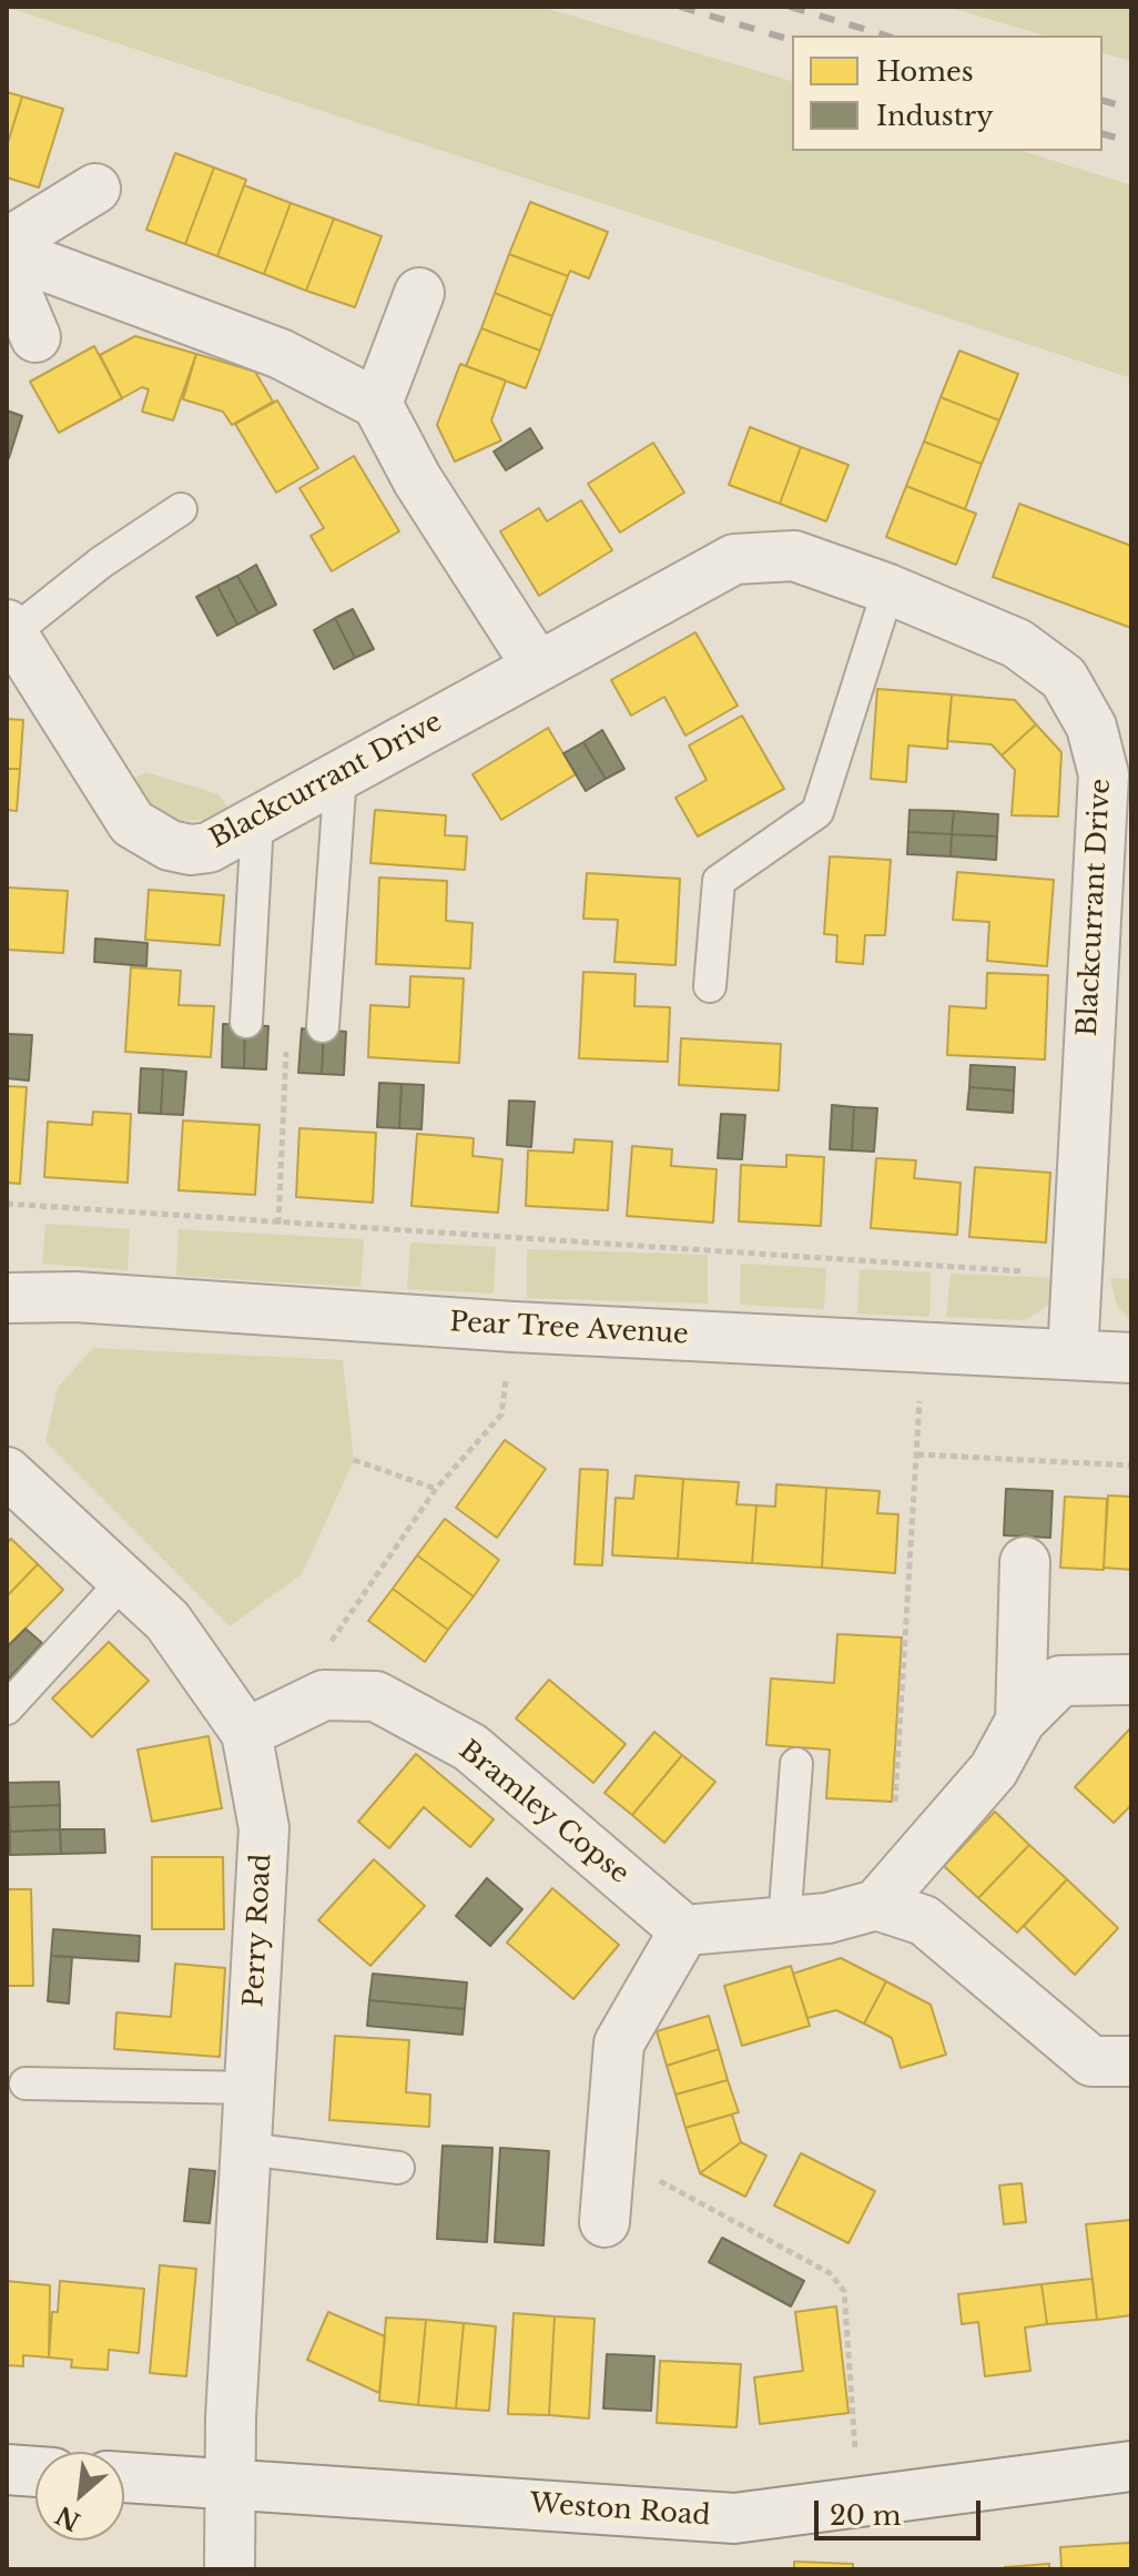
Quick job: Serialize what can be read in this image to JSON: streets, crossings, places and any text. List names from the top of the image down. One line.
{"streets":{"street":["Blackcurrant Drive","Pear Tree Avenue","Bramley Copse","Perry Road","Weston Road"]},"crossings":[["Blackcurrant Drive","Pear Tree Avenue"],["Perry Road","Weston Road"]],"legend":["Homes","Industry"],"scale_bar":"20 m","north":"bottom left"}
